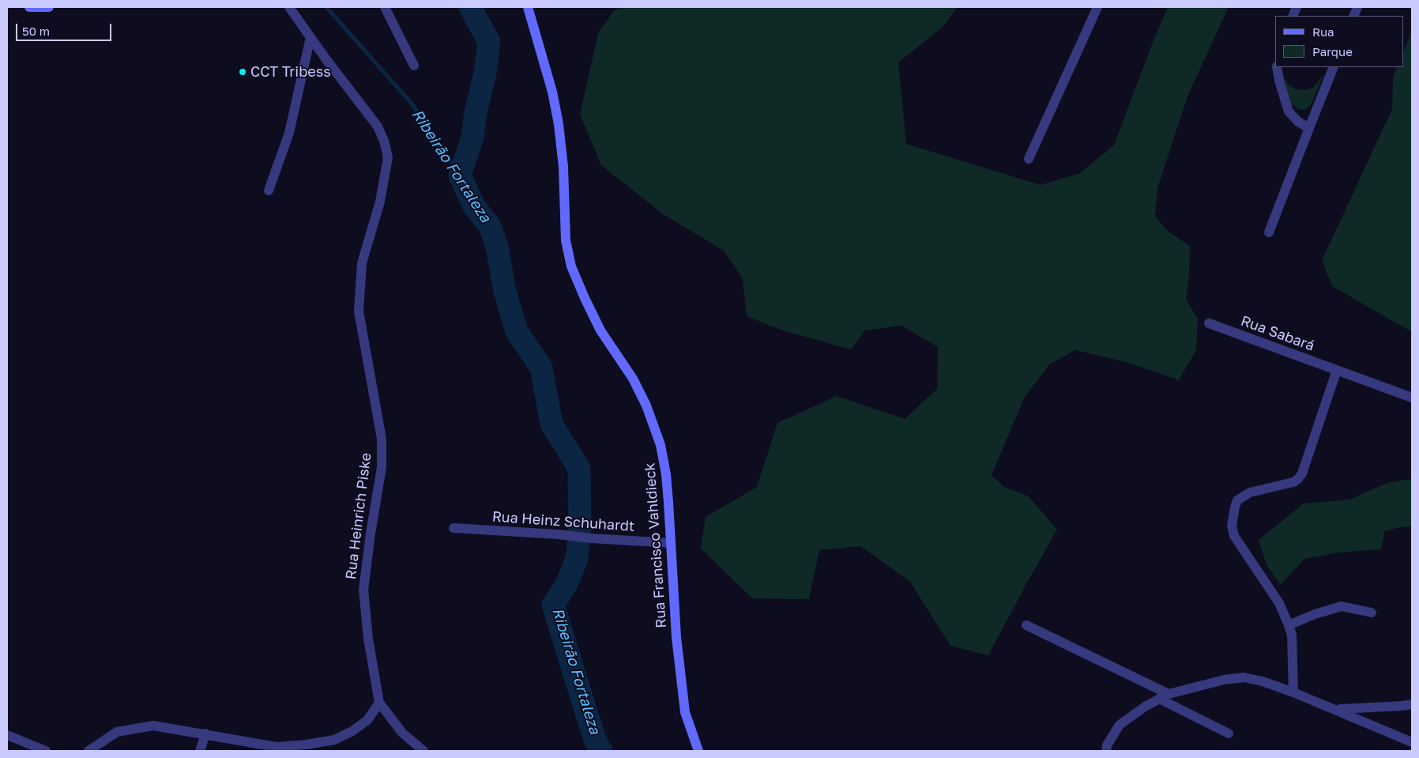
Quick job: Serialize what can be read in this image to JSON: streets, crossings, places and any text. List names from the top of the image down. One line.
{"streets":{"main road":["Rua Francisco Vahldieck"],"street":["Rua Sabará","Rua Heinrich Piske","Rua Heinz Schuhardt"]},"crossings":[["Rua Heinz Schuhardt","Rua Francisco Vahldieck"]],"water":["Ribeirão Fortaleza"],"places":["CCT Tribess"],"legend":["Rua","Parque"],"scale_bar":"50 m"}
